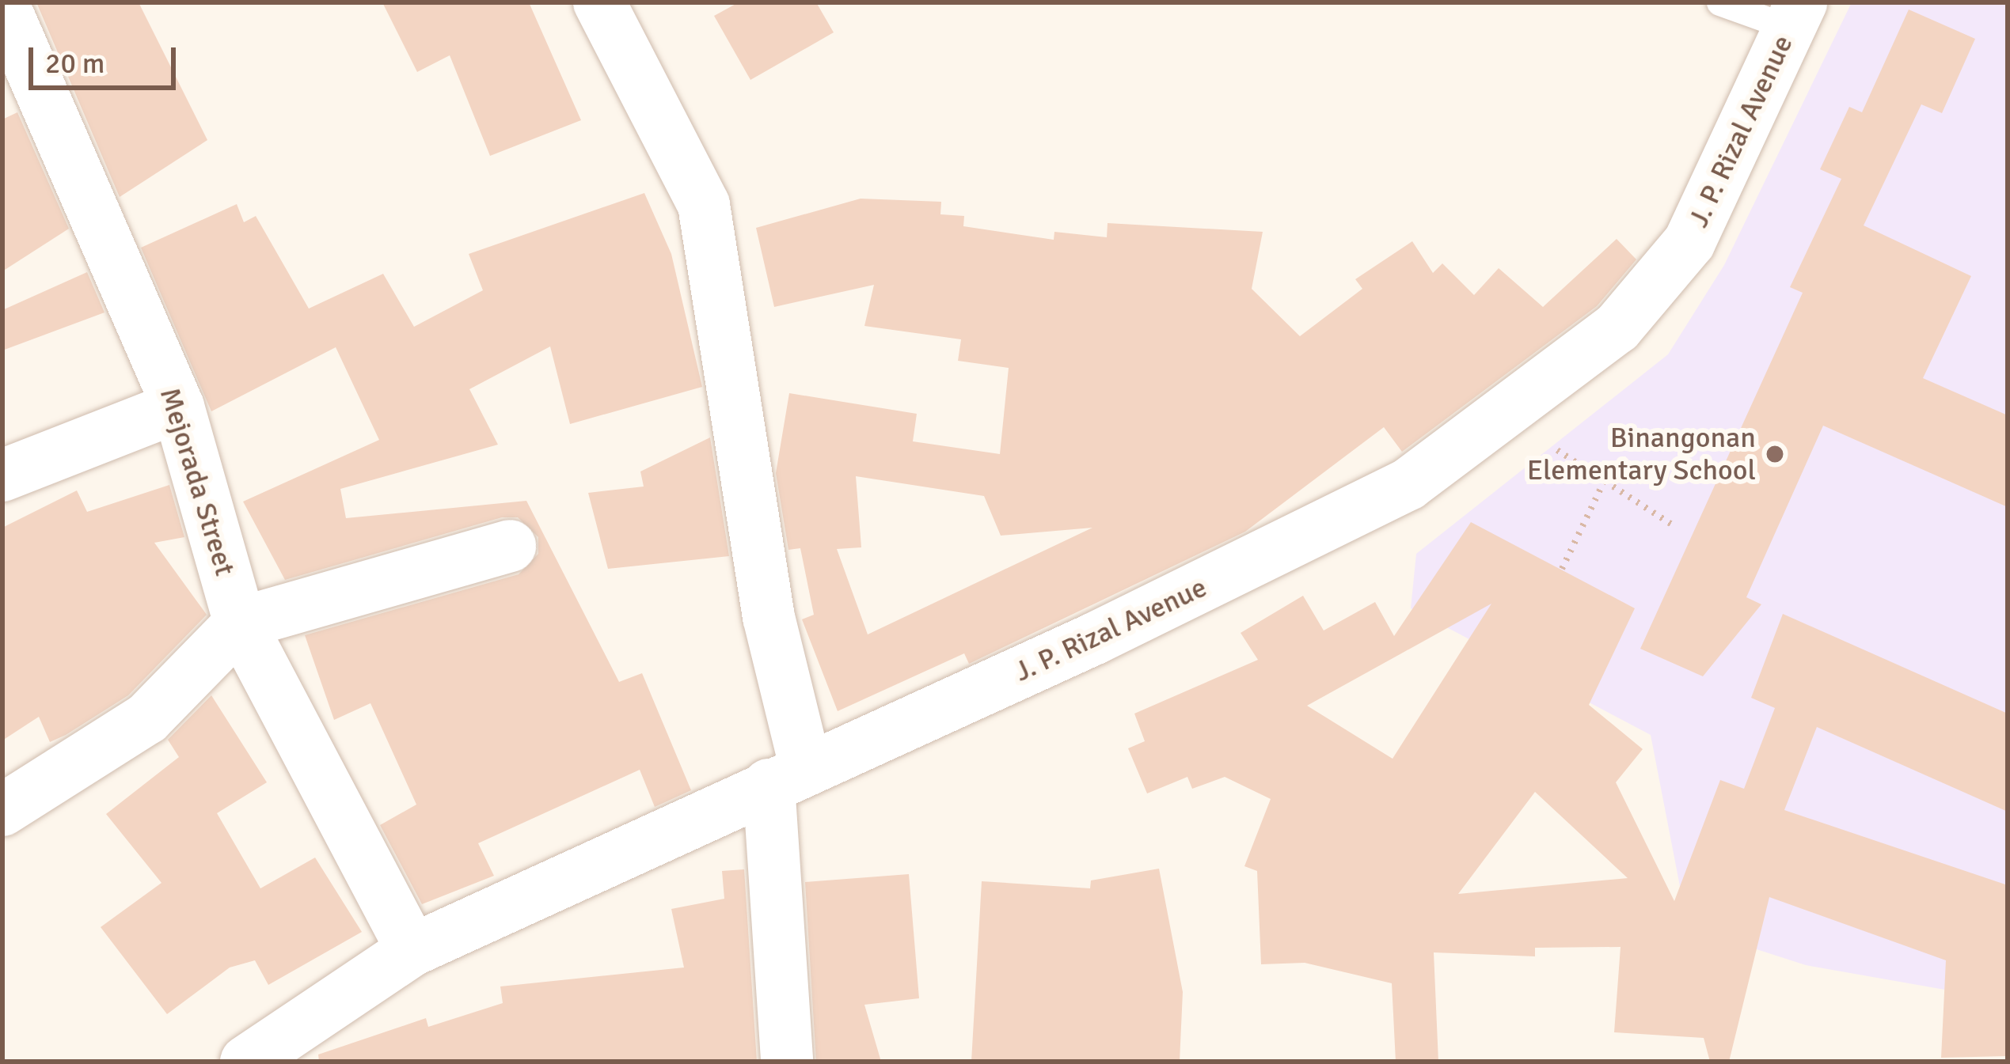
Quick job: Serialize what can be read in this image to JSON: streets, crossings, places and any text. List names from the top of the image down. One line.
{"streets":{"street":["J. P. Rizal Avenue","Mejorada Street"]},"crossings":[["J. P. Rizal Avenue","Mejorada Street"]],"places":["Binangonan Elementary School"],"scale_bar":"20 m"}
